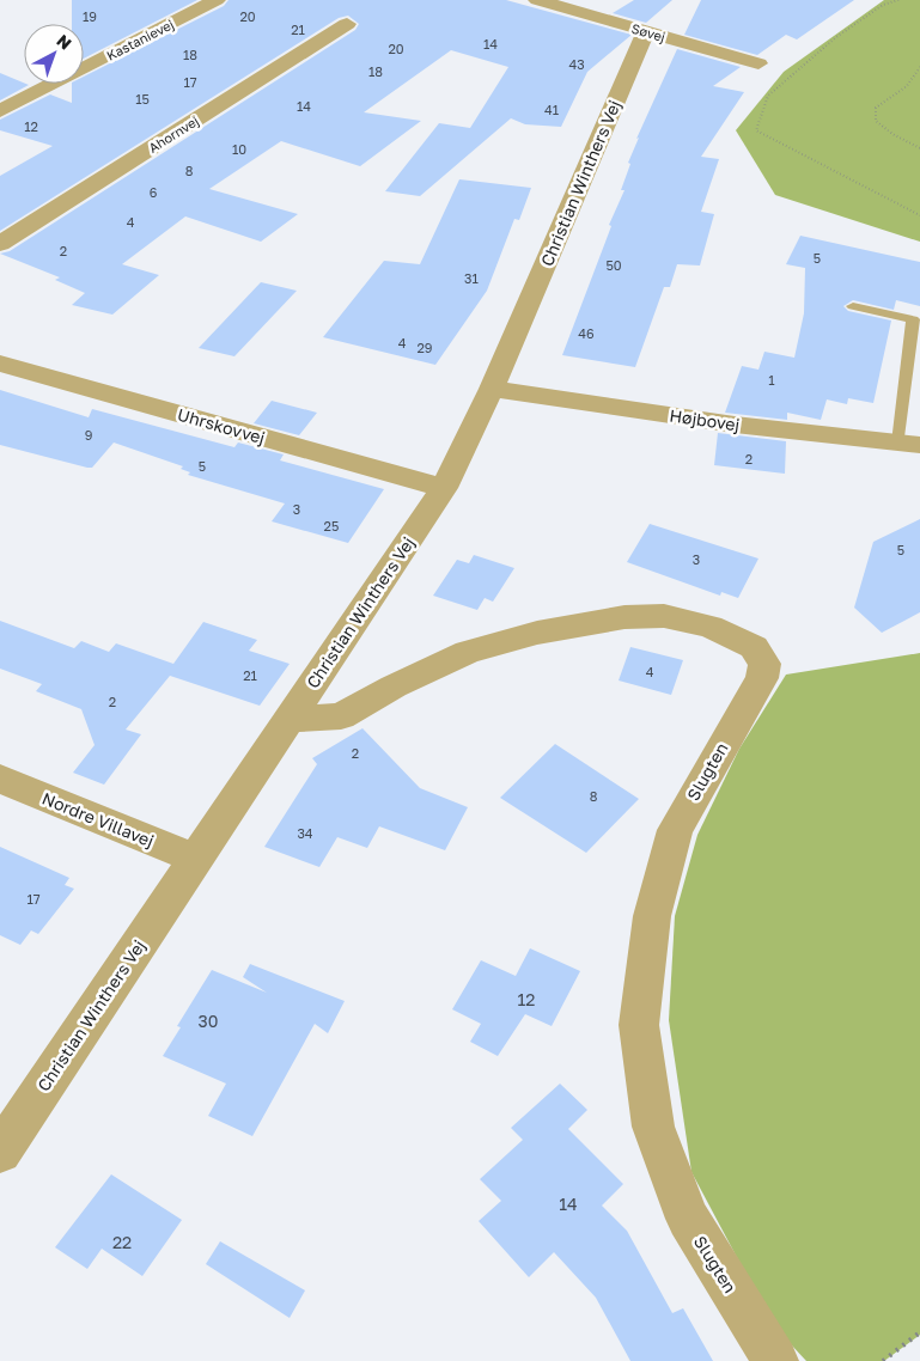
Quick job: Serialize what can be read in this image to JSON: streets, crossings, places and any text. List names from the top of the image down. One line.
{"streets":{"street":["Søvej","Kastanievej","Ahornvej","Christian Winthers Vej","Højbovej","Uhrskovvej","Slugten","Nordre Villavej"]},"crossings":[["Søvej","Christian Winthers Vej"],["Christian Winthers Vej","Højbovej"],["Christian Winthers Vej","Uhrskovvej"],["Christian Winthers Vej","Slugten"],["Christian Winthers Vej","Nordre Villavej"]],"house_numbers":["19","20","21","14","20","18","43","18","17","15","14","41","12","10","8","6","4","2","5","50","31","46","4","29","1","9","2","5","3","25","5","3","4","21","2","2","8","34","17","12","30","14","22"],"north":"top right"}
